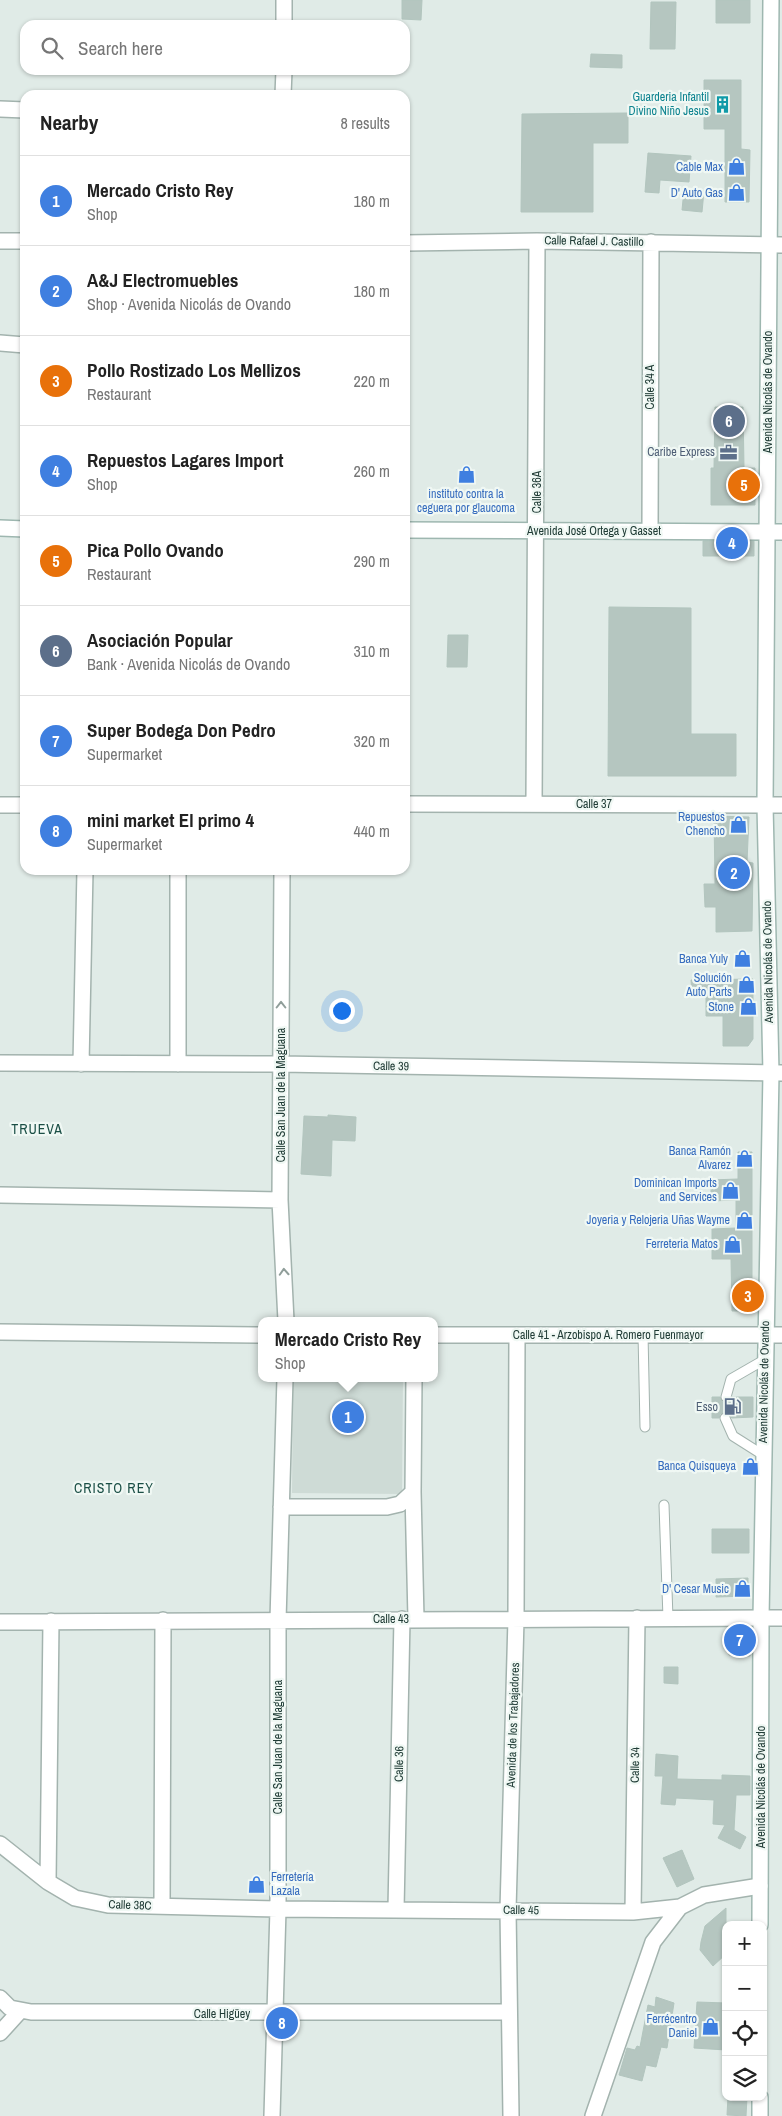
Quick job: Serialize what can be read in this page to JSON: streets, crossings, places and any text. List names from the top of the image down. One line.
{"streets":{"street":["Calle Rafael J. Castillo","Calle 34 A","Avenida Nicolás de Ovando","Calle 36A","Avenida José Ortega y Gasset","Calle 37","Calle 39","Calle San Juan de la Maguana","Calle 41 - Arzobispo A. Romero Fuenmayor","Calle 43","Avenida de los Trabajadores","Calle 36","Calle 34","Calle 38C","Calle 45","Calle Higüey"]},"crossings":[["Calle Rafael J. Castillo","Calle 34 A"],["Calle Rafael J. Castillo","Avenida Nicolás de Ovando"],["Calle Rafael J. Castillo","Calle 36A"],["Calle 34 A","Avenida José Ortega y Gasset"],["Avenida Nicolás de Ovando","Avenida José Ortega y Gasset"],["Avenida Nicolás de Ovando","Calle 37"],["Avenida Nicolás de Ovando","Calle 39"],["Avenida Nicolás de Ovando","Calle 41 - Arzobispo A. Romero Fuenmayor"],["Avenida Nicolás de Ovando","Calle 43"],["Avenida Nicolás de Ovando","Calle 45"],["Calle 36A","Avenida José Ortega y Gasset"],["Calle 36A","Calle 37"],["Calle 39","Calle San Juan de la Maguana"],["Calle San Juan de la Maguana","Calle 43"],["Calle San Juan de la Maguana","Calle 38C"],["Calle San Juan de la Maguana","Calle 45"],["Calle San Juan de la Maguana","Calle Higüey"],["Calle 41 - Arzobispo A. Romero Fuenmayor","Avenida de los Trabajadores"],["Calle 43","Avenida de los Trabajadores"],["Calle 43","Calle 36"],["Calle 43","Calle 34"],["Avenida de los Trabajadores","Calle 45"],["Avenida de los Trabajadores","Calle Higüey"],["Calle 36","Calle 45"],["Calle 34","Calle 45"],["Calle 38C","Calle 45"]],"districts":["TRUEVA","CRISTO REY"],"places":{"building":["Guarderia Infantil Divino Niño Jesus"],"shop":["Cable Max","D' Auto Gas","instituto contra la ceguera por glaucoma","Repuestos Chencho","Banca Yuly","Solución Auto Parts","Stone","Banca Ramón Alvarez","Dominican Imports and Services","Joyeria y Relojeria Uñas Wayme","Ferreteria Matos","Banca Quisqueya","D' Cesar Music","Ferretería Lazala","Ferrécentro Daniel"],"office":["Caribe Express"],"fuel station":["Esso"]},"page":{"search":"Search here","heading":["Nearby","8 results"],"list":[{"mark":"1","name":"Mercado Cristo Rey","note":"Shop","value":"180 m"},{"mark":"2","name":"A&J Electromuebles","note":"Shop · Avenida Nicolás de Ovando","value":"180 m"},{"mark":"3","name":"Pollo Rostizado Los Mellizos","note":"Restaurant","value":"220 m"},{"mark":"4","name":"Repuestos Lagares Import","note":"Shop","value":"260 m"},{"mark":"5","name":"Pica Pollo Ovando","note":"Restaurant","value":"290 m"},{"mark":"6","name":"Asociación Popular","note":"Bank · Avenida Nicolás de Ovando","value":"310 m"},{"mark":"7","name":"Super Bodega Don Pedro","note":"Supermarket","value":"320 m"},{"mark":"8","name":"mini market El primo 4","note":"Supermarket","value":"440 m"}],"pins":["6","5","4","2","3","1","7","8"],"popup":["Mercado Cristo Rey","Shop"],"map_buttons":["+","−"]}}
